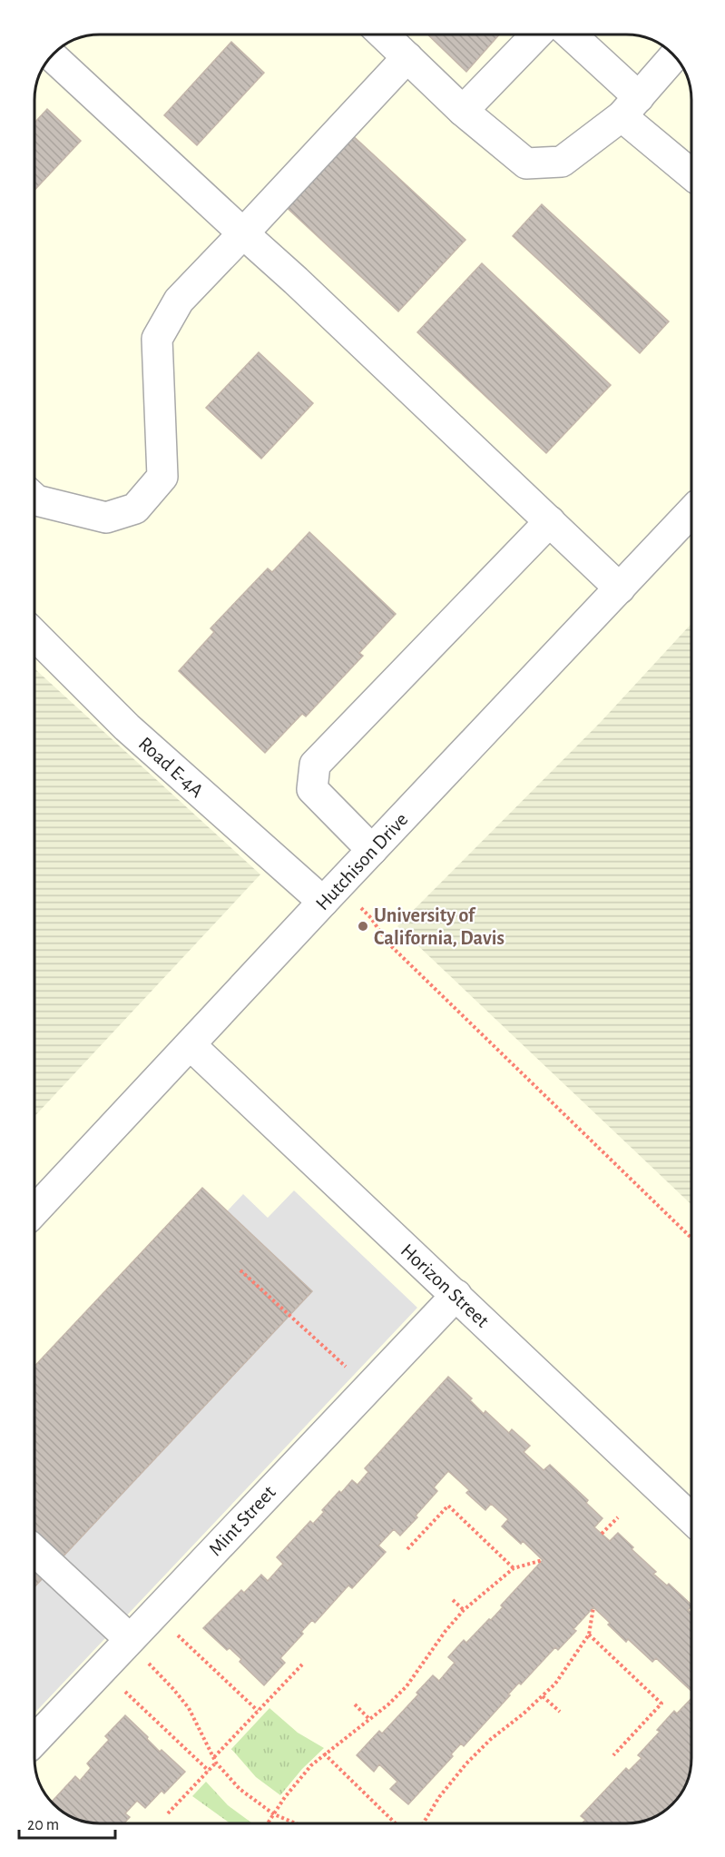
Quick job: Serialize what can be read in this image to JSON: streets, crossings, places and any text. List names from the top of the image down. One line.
{"streets":{"street":["Road E-4A","Hutchison Drive","Horizon Street","Mint Street"]},"crossings":[["Road E-4A","Hutchison Drive"],["Hutchison Drive","Horizon Street"],["Horizon Street","Mint Street"]],"places":["University of California, Davis"],"scale_bar":"20 m"}
